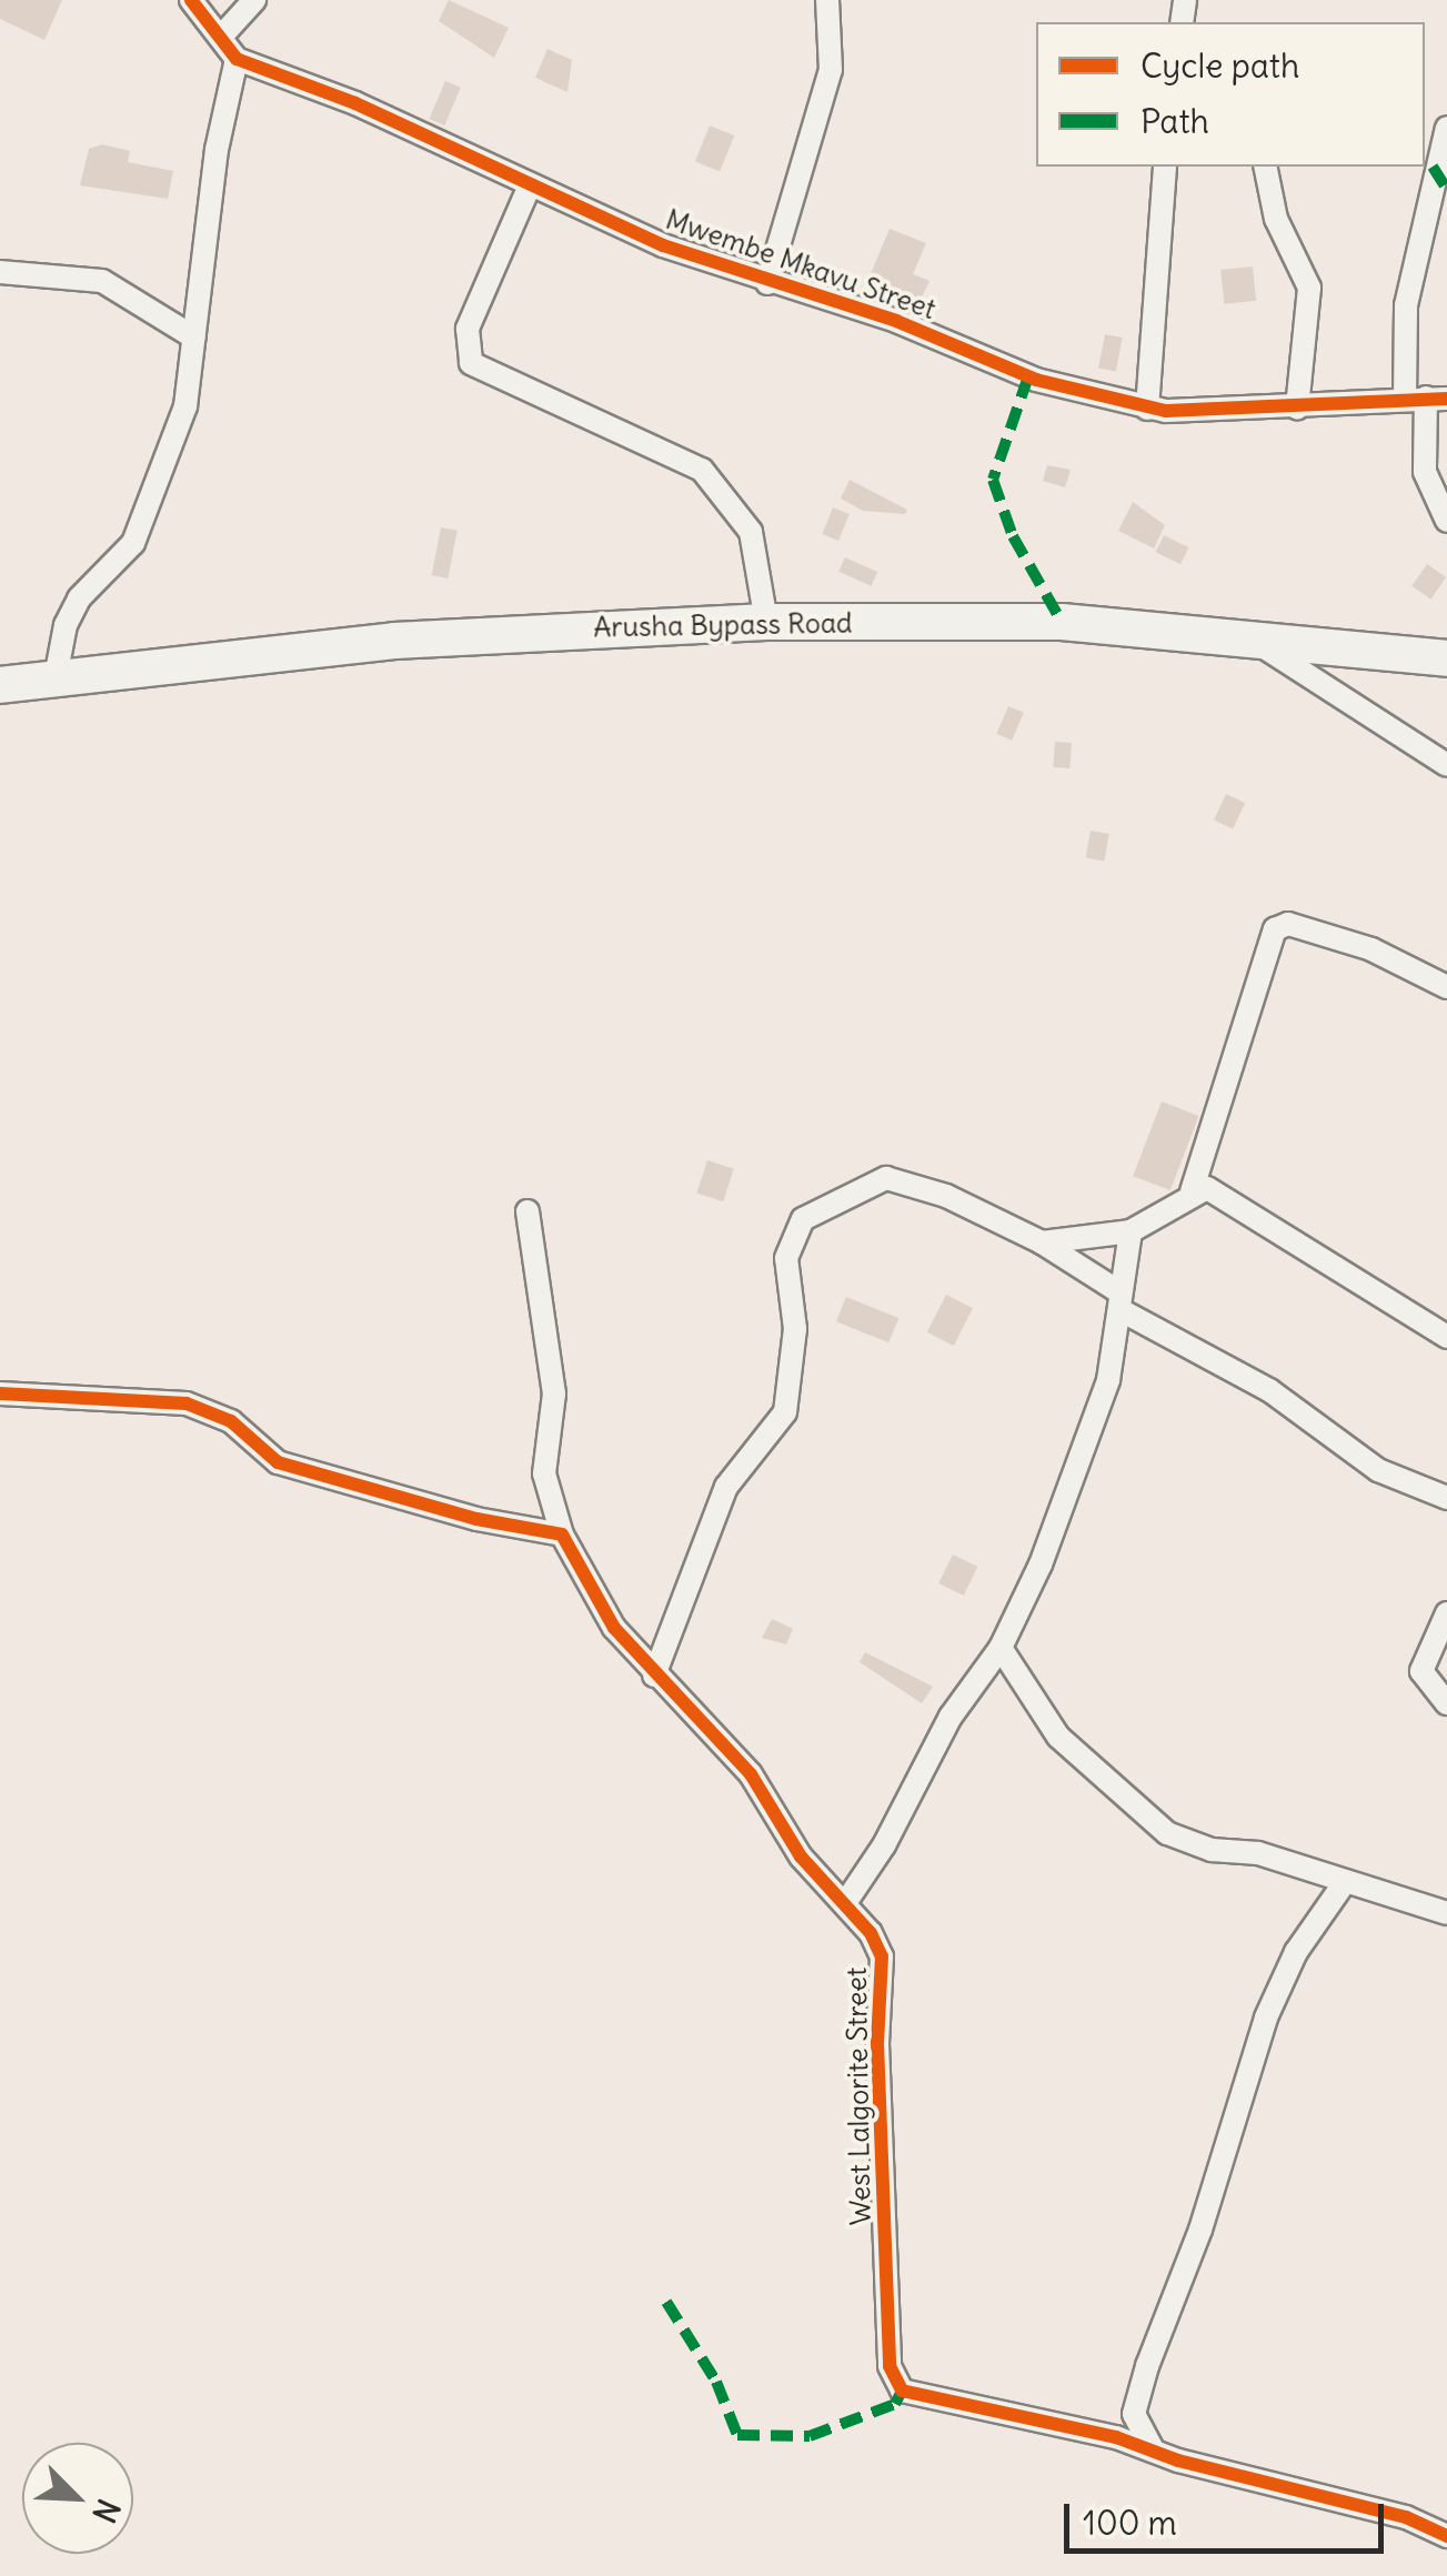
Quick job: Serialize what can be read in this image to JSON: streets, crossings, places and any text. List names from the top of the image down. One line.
{"streets":{"main road":["Arusha Bypass Road"],"street":["Mwembe Mkavu Street","West Lalgorite Street"]},"legend":["Cycle path","Path"],"scale_bar":"100 m","north":"bottom right"}
